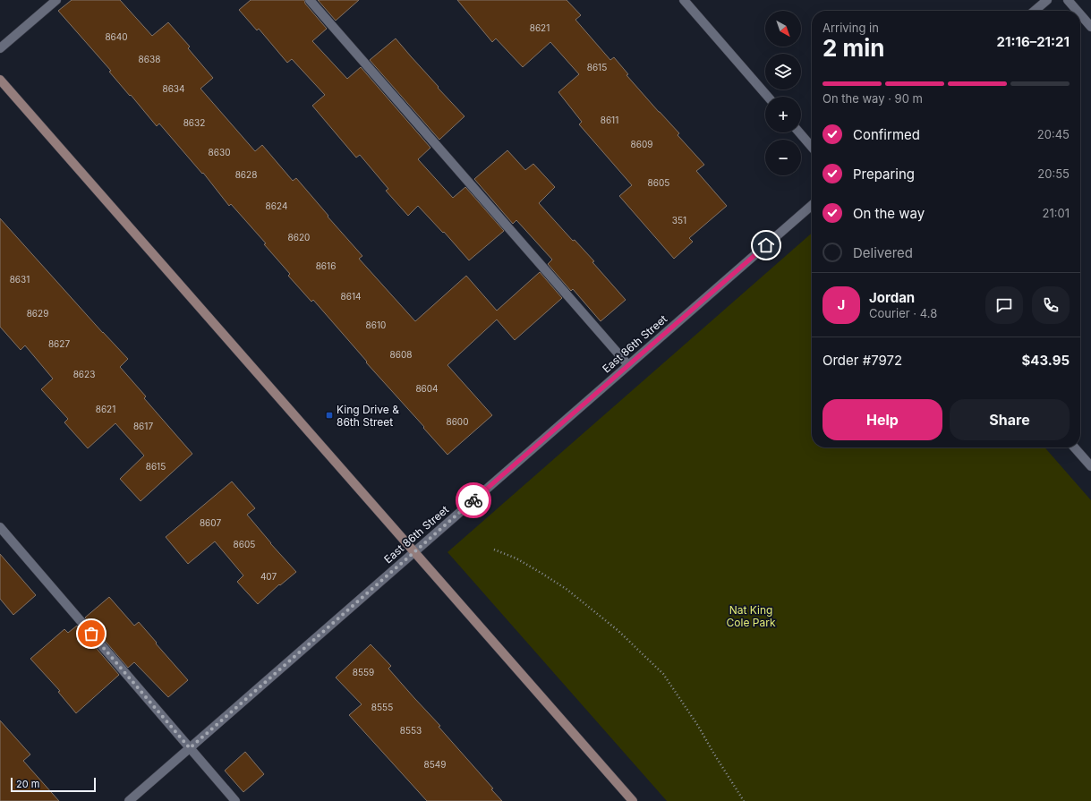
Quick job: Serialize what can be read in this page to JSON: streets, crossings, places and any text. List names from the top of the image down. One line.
{"streets":{"street":["East 86th Street"]},"parks":["Nat King Cole Park"],"places":{"transit":["King Drive & 86th Street"]},"house_numbers":["8621","8640","8638","8615","8634","8611","8632","8609","8630","8628","8605","8624","351","8620","8616","8631","8614","8629","8610","8627","8608","8623","8604","8621","8600","8617","8615","8607","8605","407","8559","8555","8553","8549"],"scale_bar":"20 m","north":"bottom right","page":{"map_buttons":["+","−"],"heading":["2 min","Arriving in","21:16–21:21"],"panel":["Jordan","Courier · 4.8","Order #7972","$43.95"],"bar":"On the way · 90 m","list":[["Confirmed","20:45"],["Preparing","20:55"],["On the way","21:01"],"Delivered"],"round":"J","buttons":["Help","Share"],"scale":"20 m"}}
